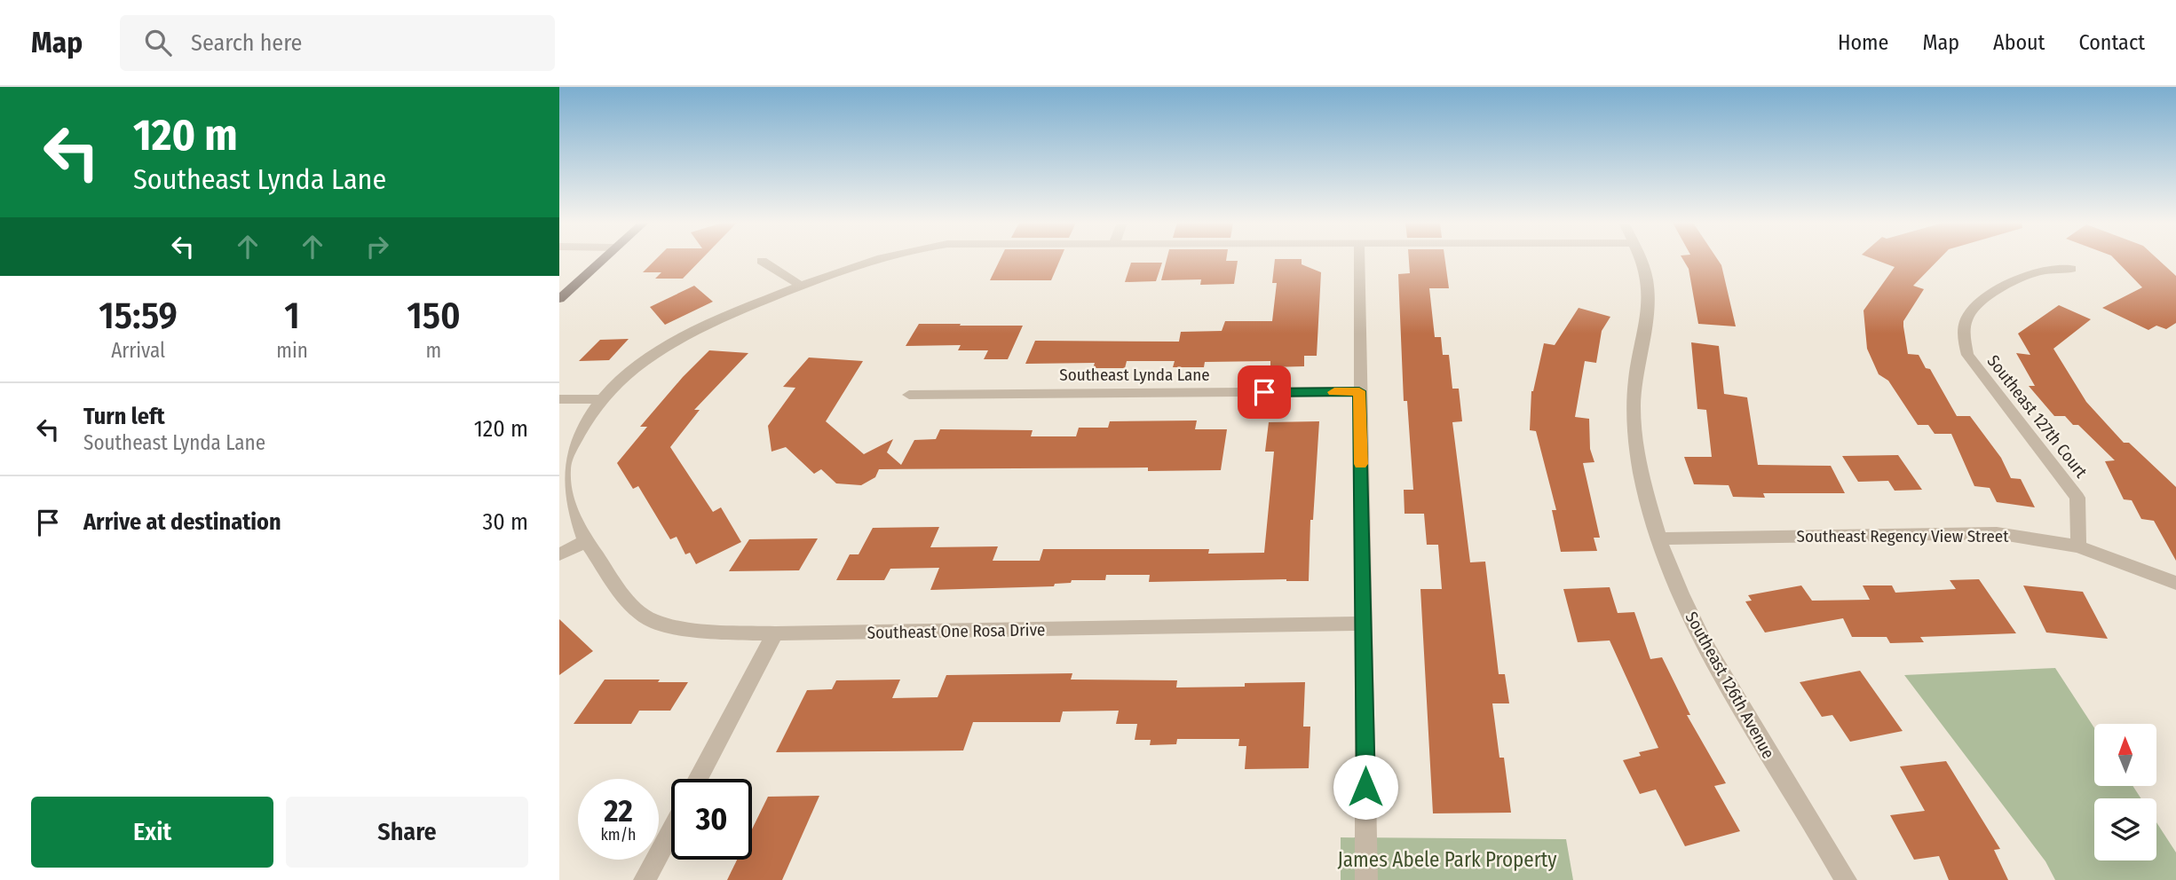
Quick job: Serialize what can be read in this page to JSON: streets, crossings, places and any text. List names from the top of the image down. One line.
{"streets":{"street":["Southeast Lynda Lane","Southeast 127th Court","Southeast Regency View Street","Southeast One Rosa Drive","Southeast 126th Avenue"]},"crossings":[["Southeast 127th Court","Southeast Regency View Street"],["Southeast Regency View Street","Southeast 126th Avenue"]],"parks":["James Abele Park Property"],"north":"top","page":{"header":"Map","search":"Search here","nav":["Home","Map","About","Contact"],"turn":["120 m","Southeast Lynda Lane"],"eta":["15:59","Arrival","1","min","150","m"],"list":[{"name":"Turn left","note":"Southeast Lynda Lane","value":"120 m"},{"name":"Arrive at destination","value":"30 m"}],"speed":"22 km/h","limit":"30","buttons":["Exit","Share"]}}
